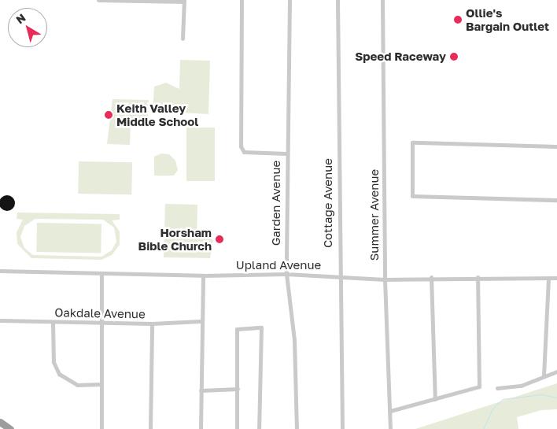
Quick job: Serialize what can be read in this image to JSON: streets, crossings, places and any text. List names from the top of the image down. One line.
{"streets":{"street":["Garden Avenue","Cottage Avenue","Summer Avenue","Upland Avenue","Oakdale Avenue"]},"crossings":[["Garden Avenue","Upland Avenue"],["Cottage Avenue","Upland Avenue"],["Summer Avenue","Upland Avenue"]],"places":["Ollie's Bargain Outlet","Speed Raceway","Keith Valley Middle School","Horsham Bible Church"],"north":"top left"}
